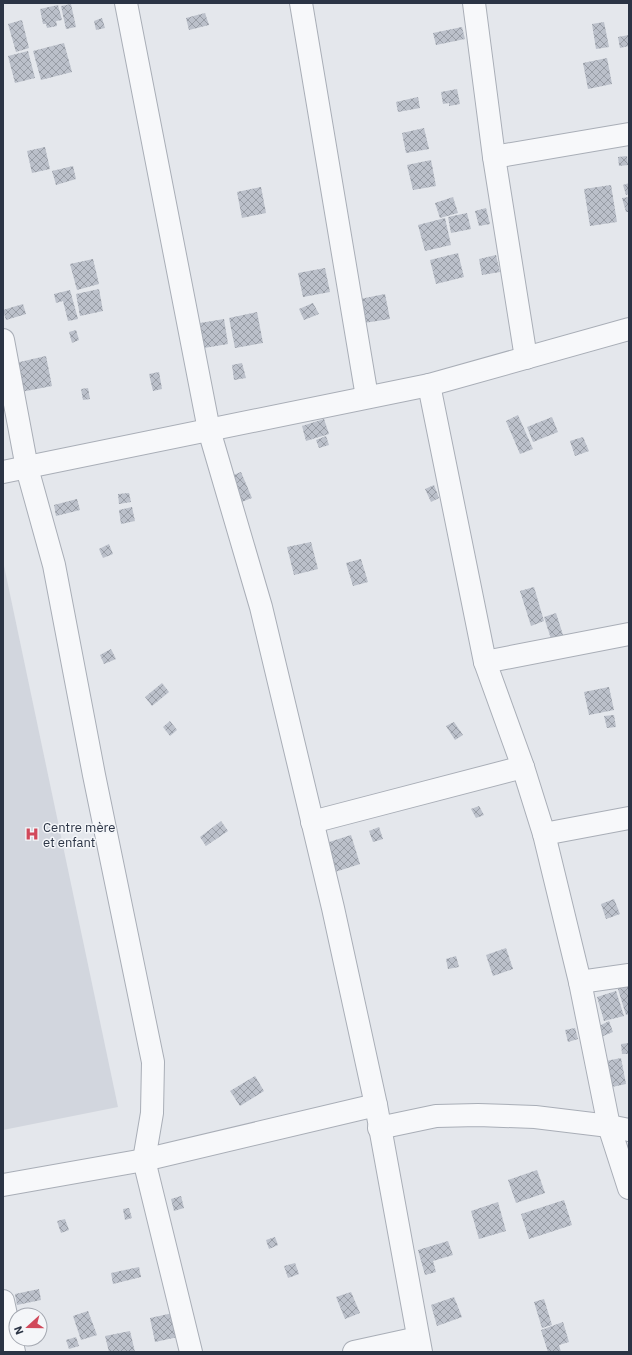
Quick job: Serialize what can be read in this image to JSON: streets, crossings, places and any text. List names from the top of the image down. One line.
{"places":{"hospital":["Centre mère et enfant"]},"north":"left"}
